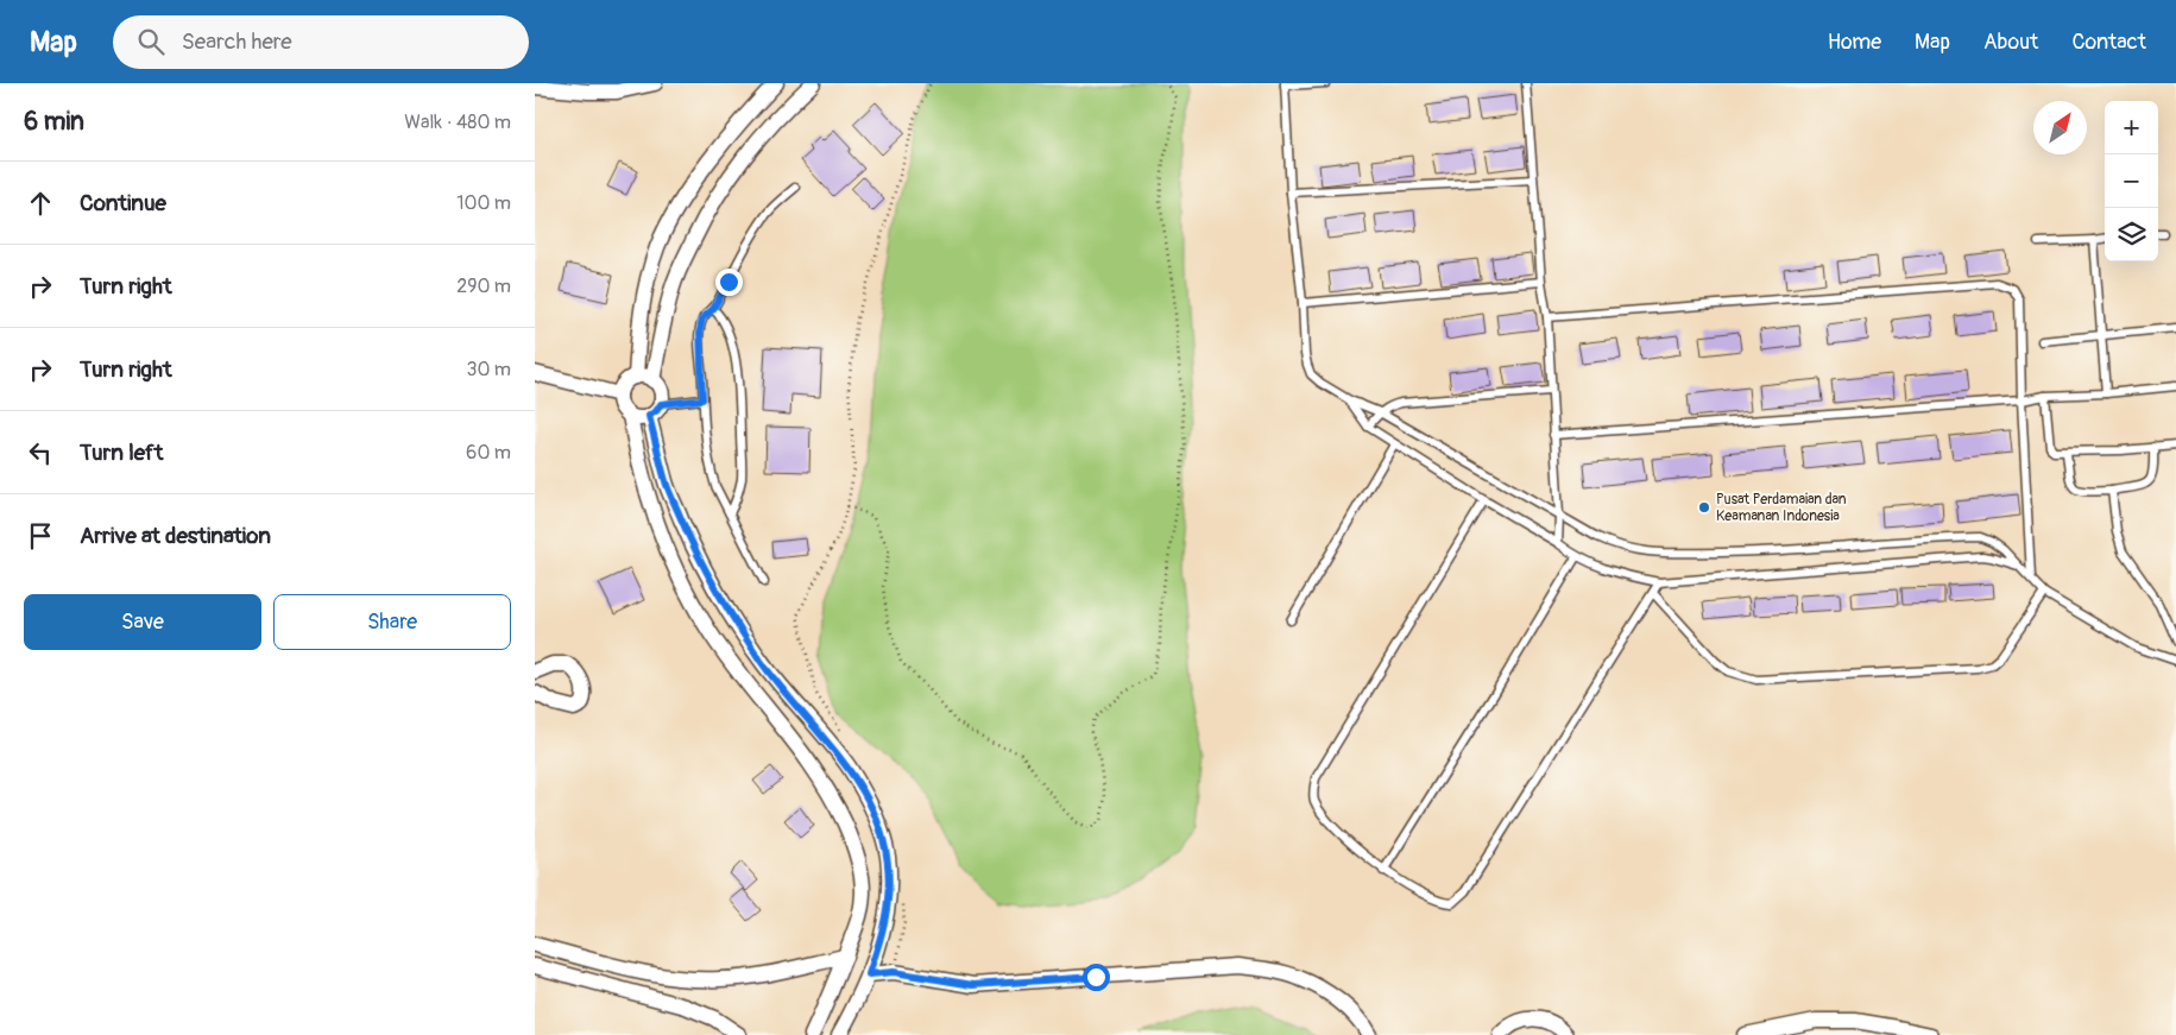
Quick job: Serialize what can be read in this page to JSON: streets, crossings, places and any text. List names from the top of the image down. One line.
{"places":["Pusat Perdamaian dan Keamanan Indonesia"],"north":"top right","page":{"header":"Map","search":"Search here","nav":["Home","Map","About","Contact"],"heading":["6 min","Walk · 480 m"],"map_buttons":["+","−"],"list":[["Continue","100 m"],["Turn right","290 m"],["Turn right","30 m"],["Turn left","60 m"],"Arrive at destination"],"buttons":["Save","Share"]}}
